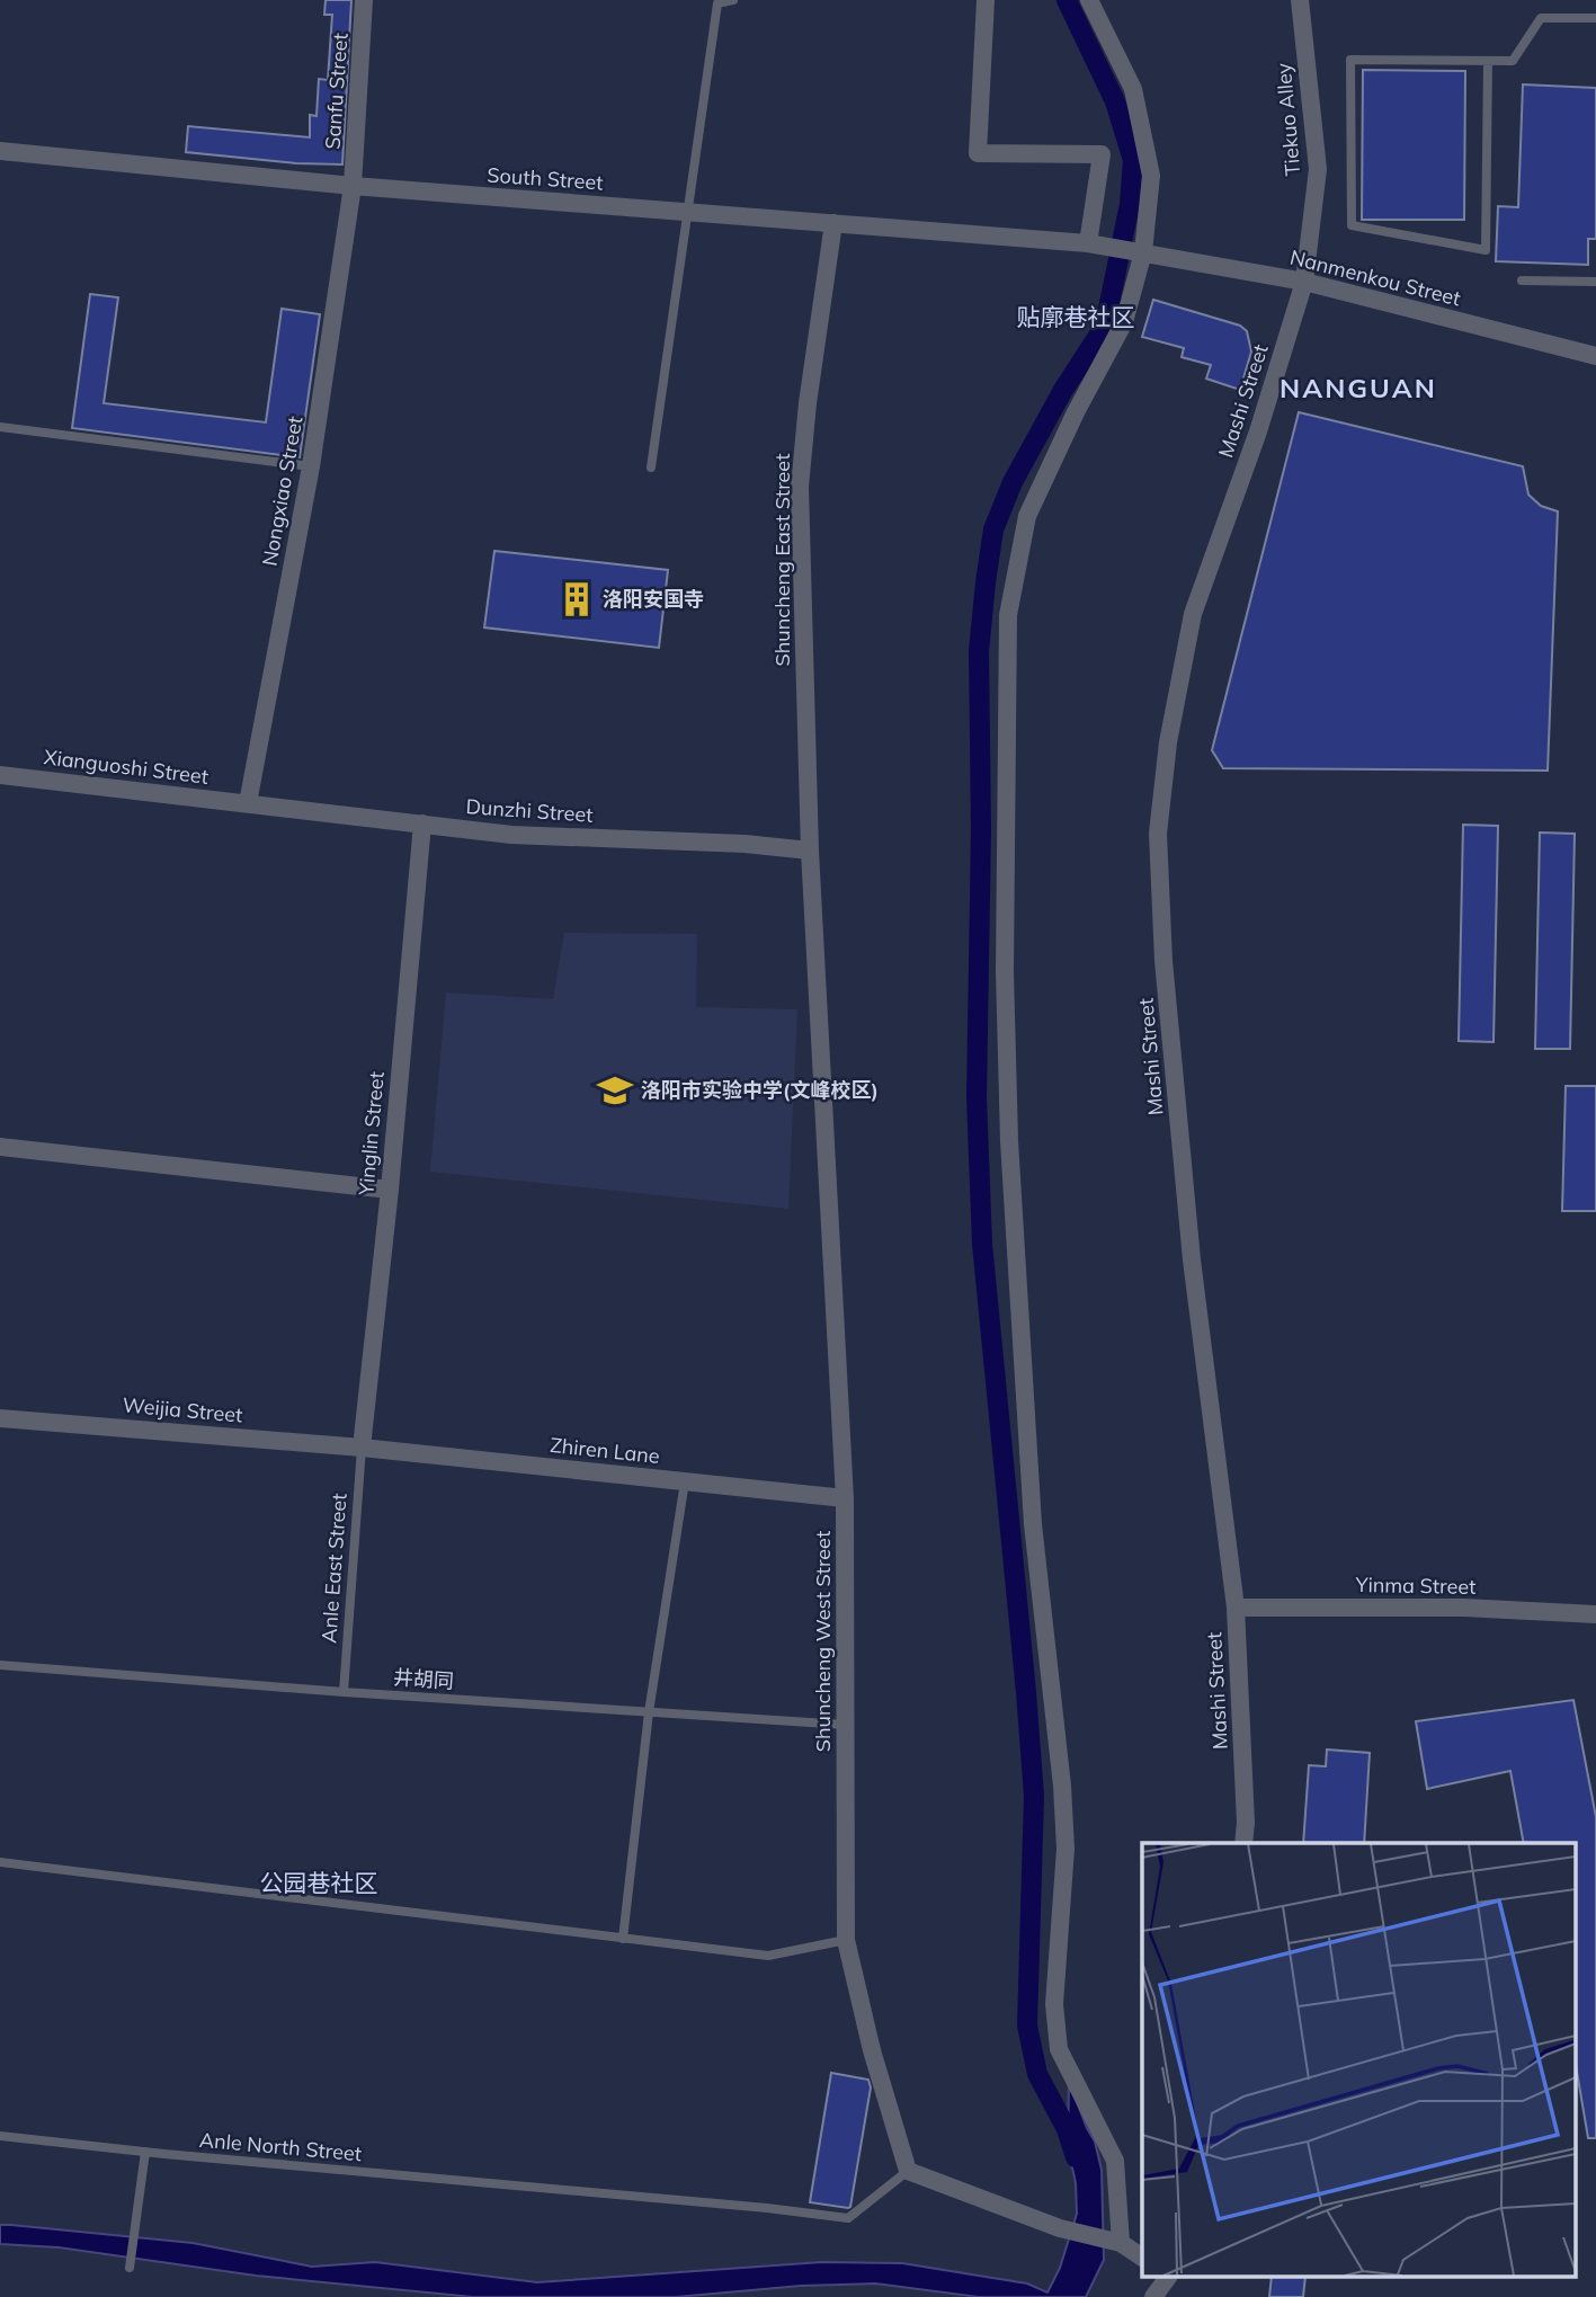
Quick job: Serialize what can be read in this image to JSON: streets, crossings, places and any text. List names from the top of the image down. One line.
{"streets":{"street":["Sanfu Street","Tiekuo Alley","South Street","Nanmenkou Street","Mashi Street","Nongxiao Street","Shuncheng East Street","Xianguoshi Street","Dunzhi Street","Yinglin Street","Weijia Street","Zhiren Lane","Yinma Street","Shuncheng West Street"],"lane":["Anle East Street","井胡同","Anle North Street"]},"crossings":[["Sanfu Street","South Street"],["Sanfu Street","Nongxiao Street"],["Tiekuo Alley","Nanmenkou Street"],["Tiekuo Alley","Mashi Street"],["South Street","Nanmenkou Street"],["South Street","Nongxiao Street"],["South Street","Shuncheng East Street"],["Nanmenkou Street","Mashi Street"],["Mashi Street","Yinma Street"],["Nongxiao Street","Xianguoshi Street"],["Nongxiao Street","Dunzhi Street"],["Shuncheng East Street","Dunzhi Street"],["Shuncheng East Street","Shuncheng West Street"],["Xianguoshi Street","Dunzhi Street"],["Dunzhi Street","Yinglin Street"],["Dunzhi Street","Shuncheng West Street"],["Yinglin Street","Weijia Street"],["Yinglin Street","Zhiren Lane"],["Yinglin Street","Anle East Street"],["Weijia Street","Zhiren Lane"],["Weijia Street","Anle East Street"],["Zhiren Lane","Anle East Street"],["Zhiren Lane","Shuncheng West Street"],["Anle East Street","井胡同"],["Shuncheng West Street","井胡同"],["Shuncheng West Street","Anle North Street"]],"districts":["贴廓巷社区","NANGUAN","公园巷社区"],"places":{"building":["洛阳安国寺"],"school or university":["洛阳市实验中学(文峰校区)"]}}
